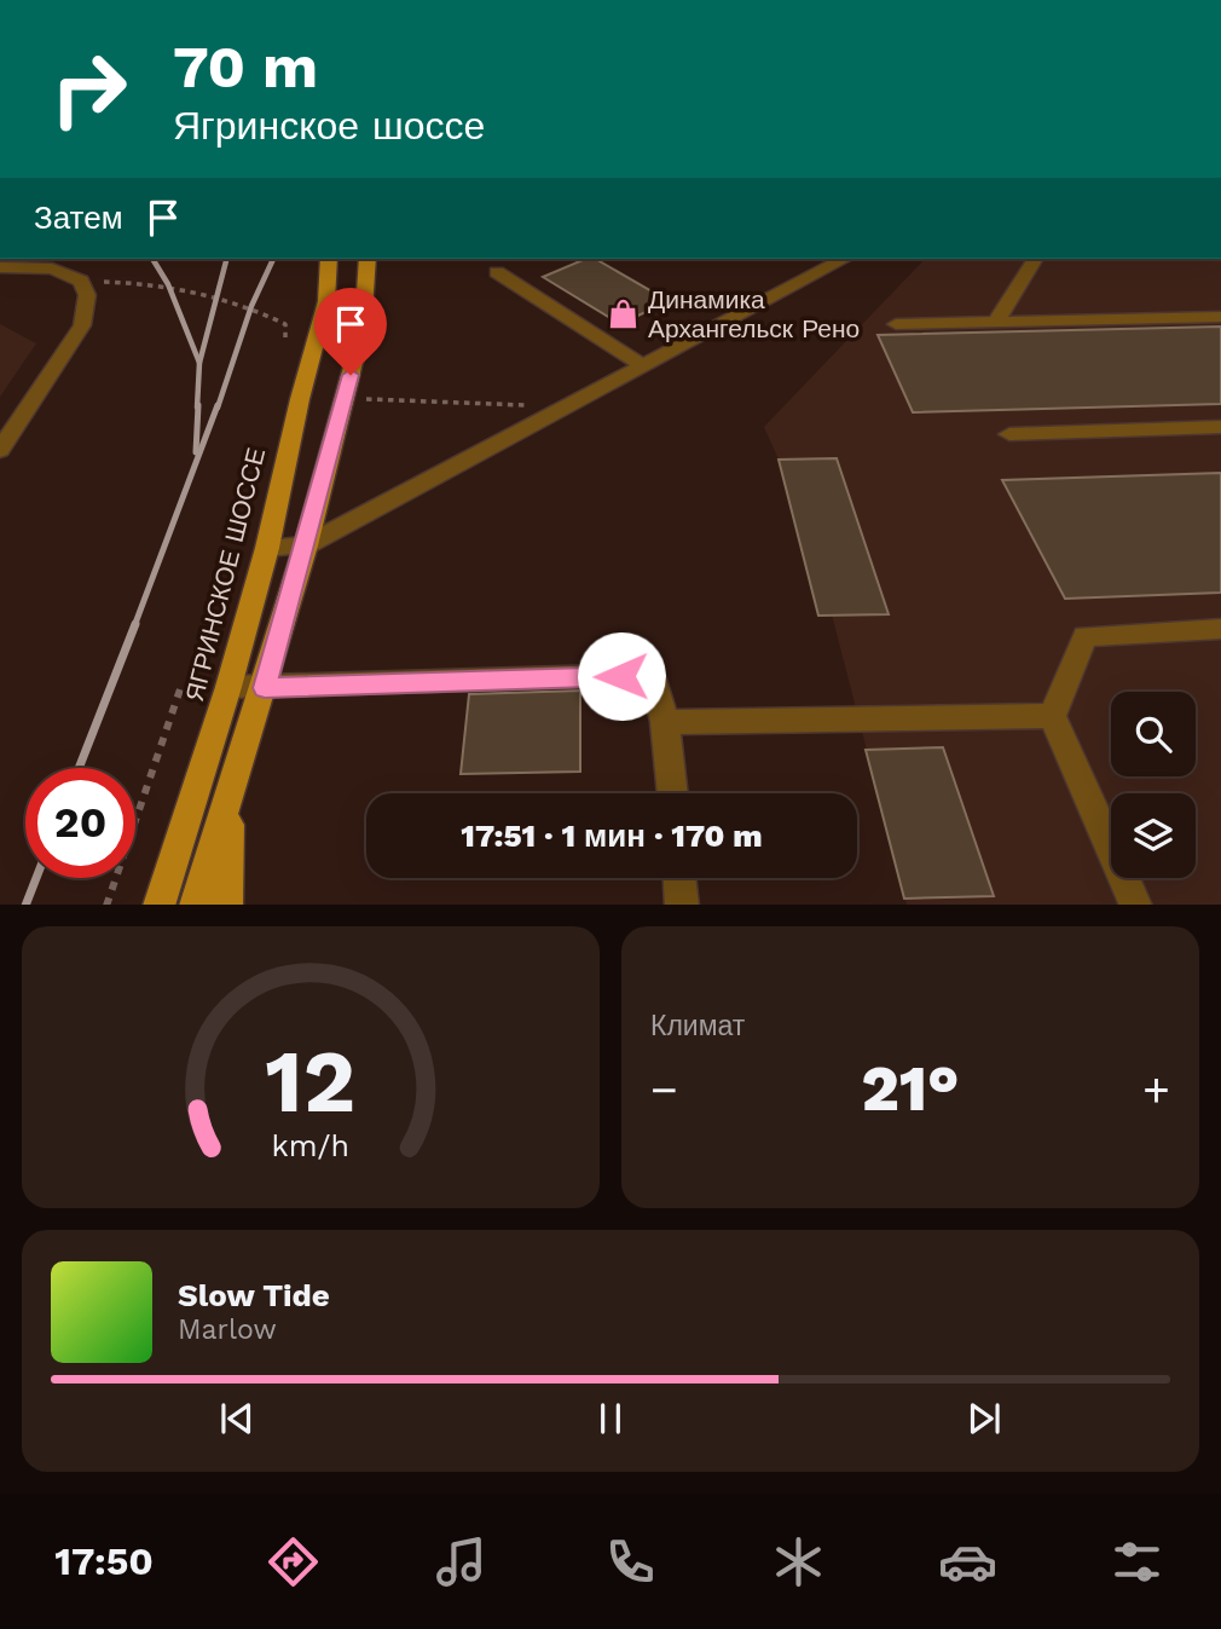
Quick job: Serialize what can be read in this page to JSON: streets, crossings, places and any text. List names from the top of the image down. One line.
{"streets":{"main road":["ЯГРИНСКОЕ ШОССЕ"]},"places":{"shop":["Динамика Архангельск Рено"]},"page":{"turn":["70 m","Ягринское шоссе"],"then":"Затем","limit":"20","trip":"17:51 · 1 мин · 170 m","tile":"Климат","heat":["−","21°","+"],"song":["Slow Tide","Marlow"],"tabs":"17:50","gauge":["12","km/h"]}}
